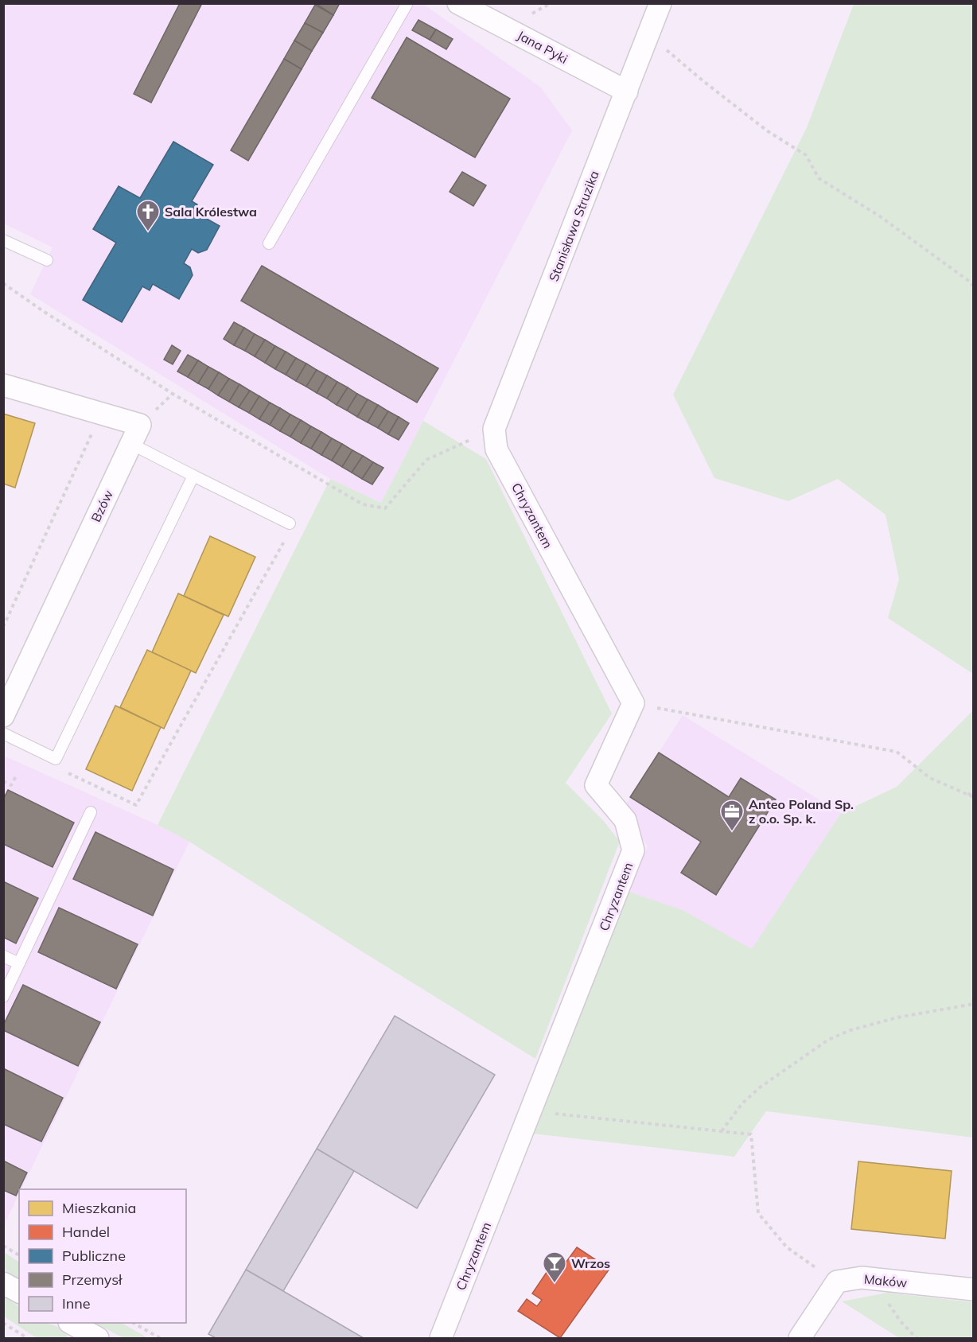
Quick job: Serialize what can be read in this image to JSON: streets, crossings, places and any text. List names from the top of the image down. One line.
{"streets":{"street":["Jana Pyki","Stanisława Struzika","Bzów","Chryzantem","Maków"]},"crossings":[["Jana Pyki","Stanisława Struzika"],["Stanisława Struzika","Chryzantem"]],"places":{"church":["Sala Królestwa"],"office":["Anteo Poland Sp. z o.o. Sp. k."],"bar":["Wrzos"]},"legend":["Mieszkania","Handel","Publiczne","Przemysł","Inne"]}
